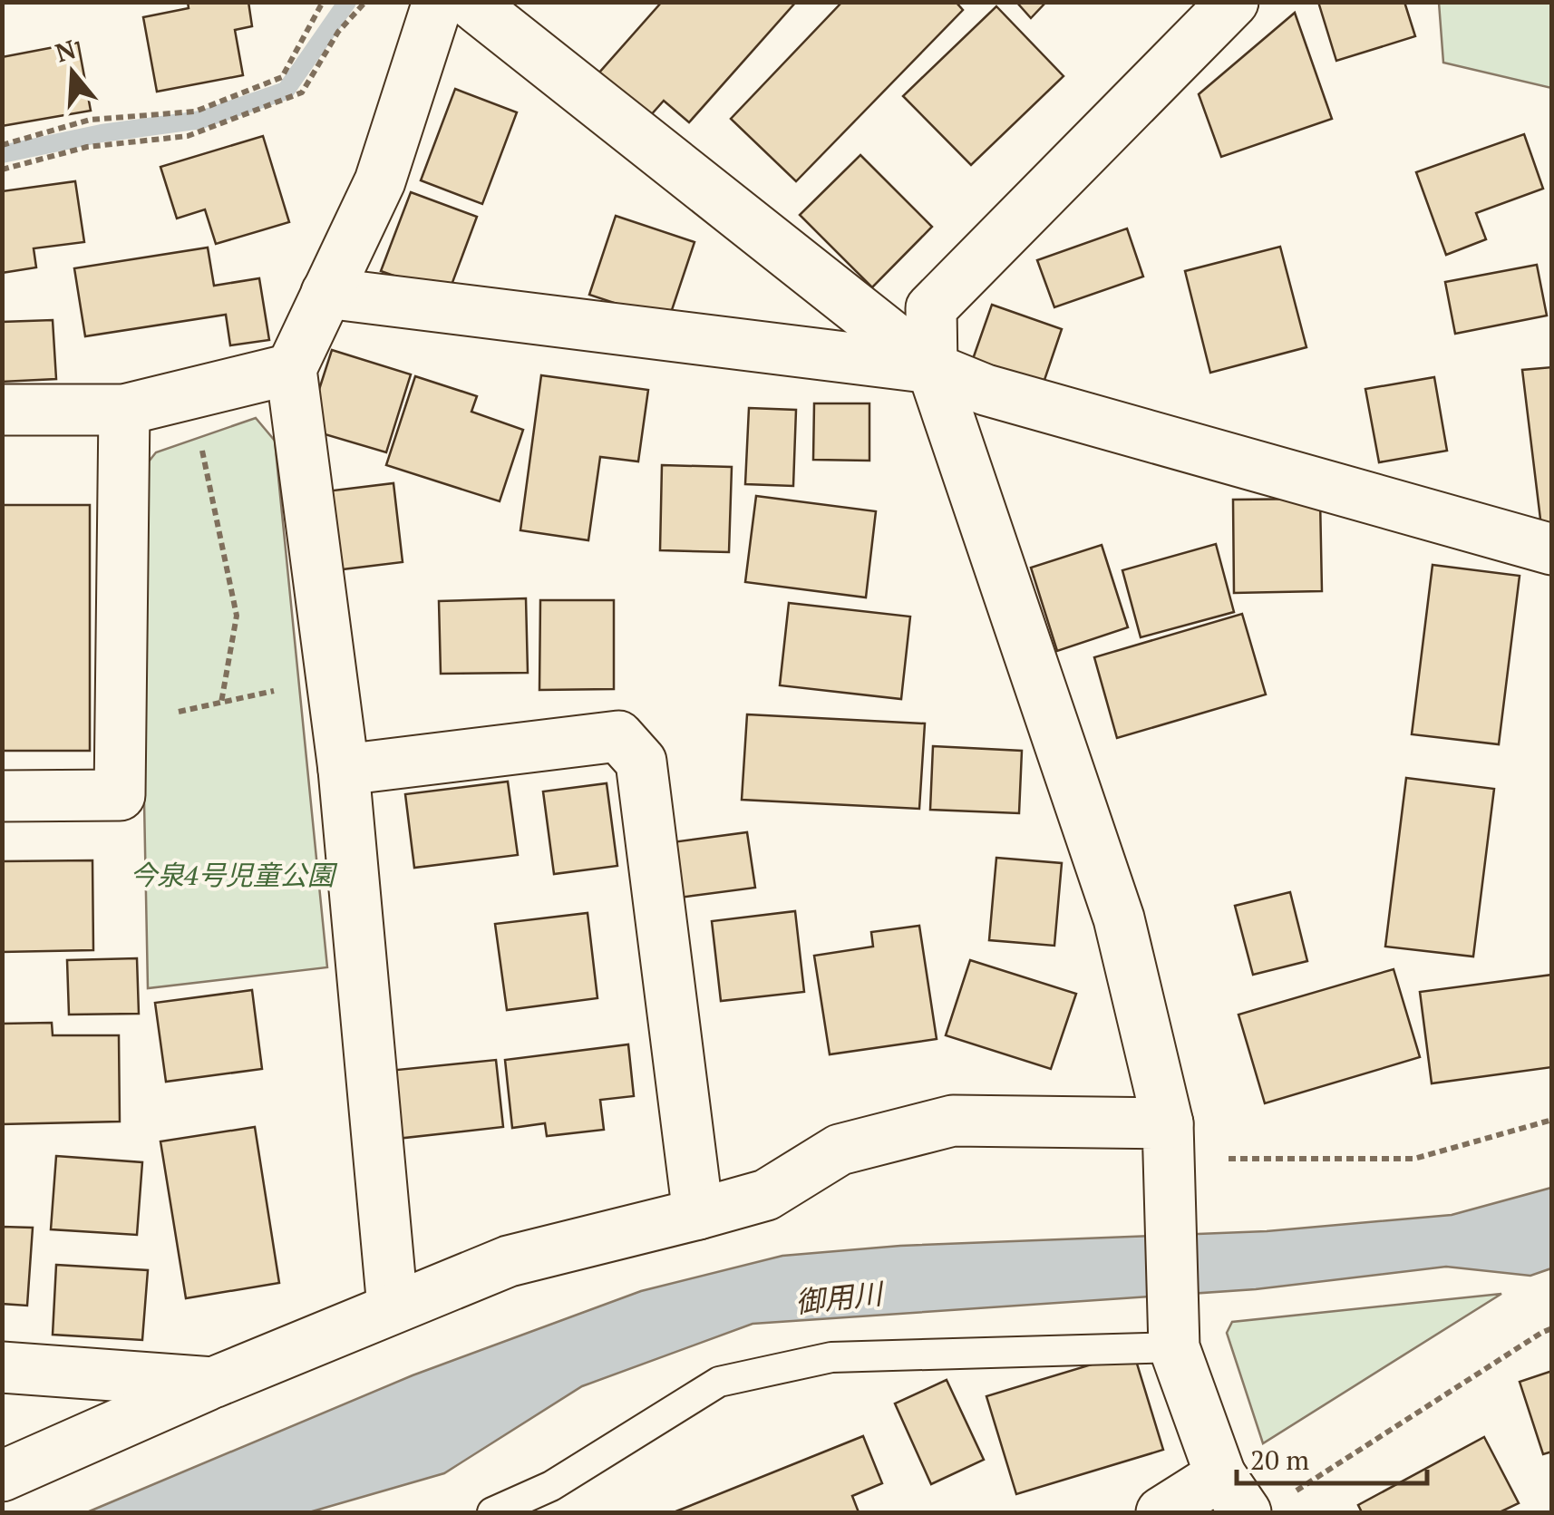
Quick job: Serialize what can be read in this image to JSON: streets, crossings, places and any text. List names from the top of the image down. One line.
{"water":["御用川"],"parks":["今泉4号児童公園"],"scale_bar":"20 m","north":"top"}
